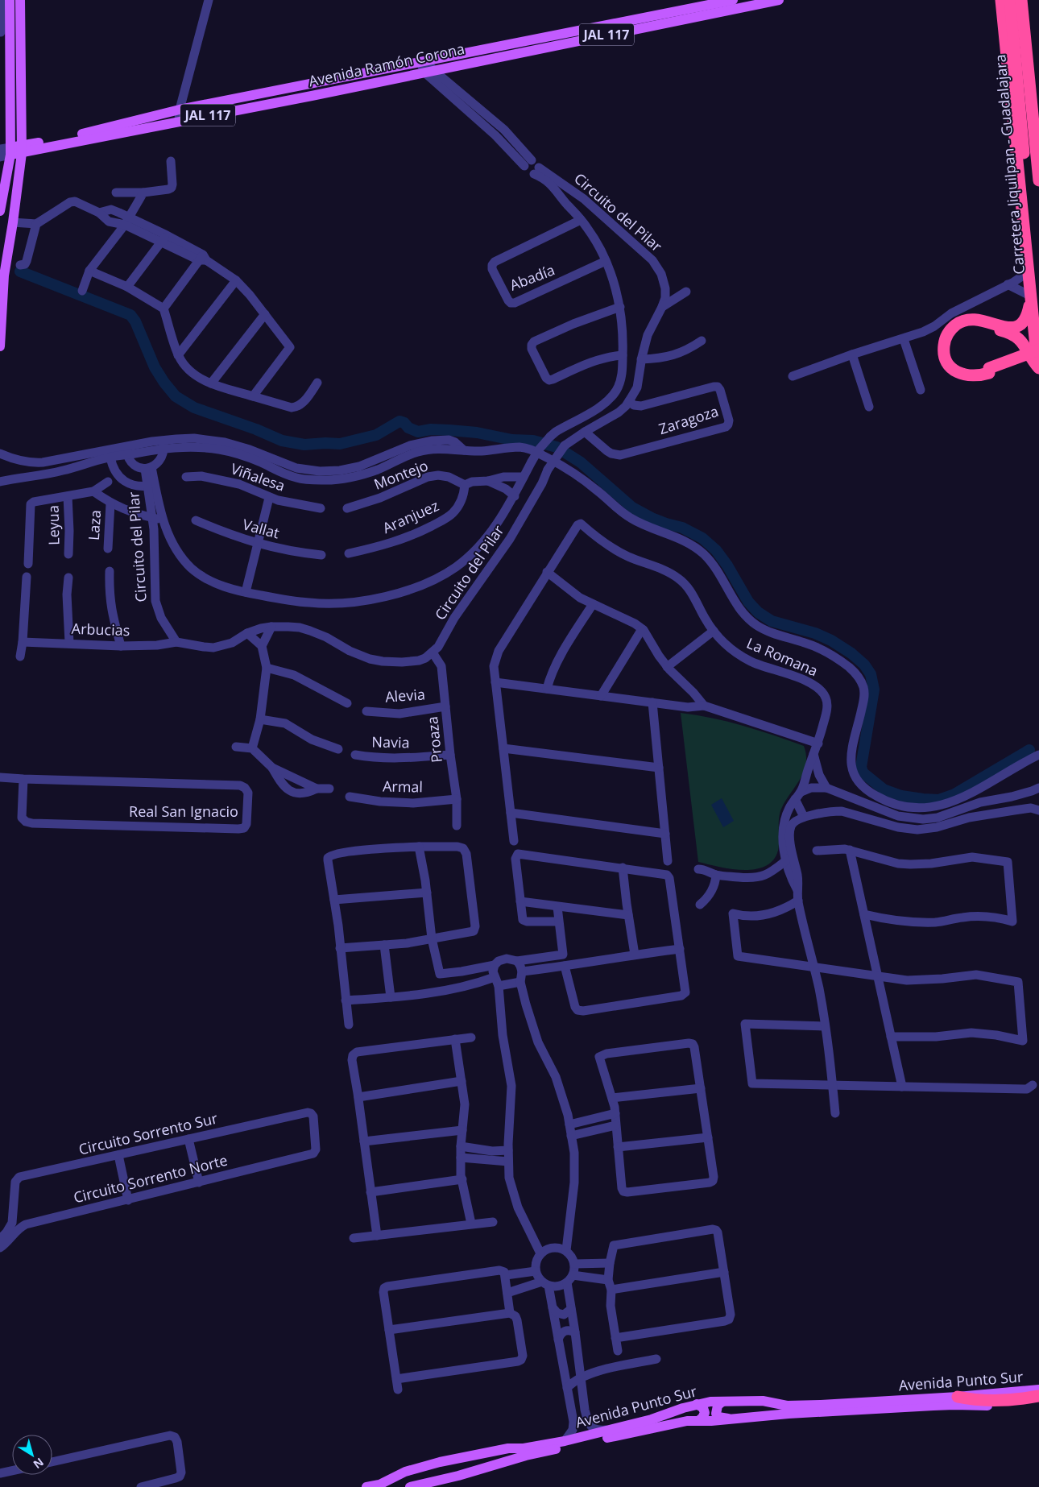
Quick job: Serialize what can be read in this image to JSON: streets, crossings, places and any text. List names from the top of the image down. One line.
{"streets":{"highway":["Carretera Jiquilpan - Guadalajara"],"main road":["JAL 117","Avenida Ramón Corona","Avenida Punto Sur"],"street":["Circuito del Pilar","Abadía","Zaragoza","Montejo","Viñalesa","Aranjuez","Leyua","Laza","Vallat","Arbucias","La Romana","Alevia","Proaza","Navia","Armal","Real San Ignacio","Circuito Sorrento Sur","Circuito Sorrento Norte"]},"crossings":[["JAL 117","Avenida Ramón Corona"],["Circuito del Pilar","Abadía"],["Circuito del Pilar","Zaragoza"],["Circuito del Pilar","Arbucias"],["Circuito del Pilar","Proaza"],["Montejo","Aranjuez"],["Alevia","Proaza"],["Proaza","Navia"],["Proaza","Armal"],["Circuito Sorrento Sur","Circuito Sorrento Norte"]],"north":"bottom right"}
